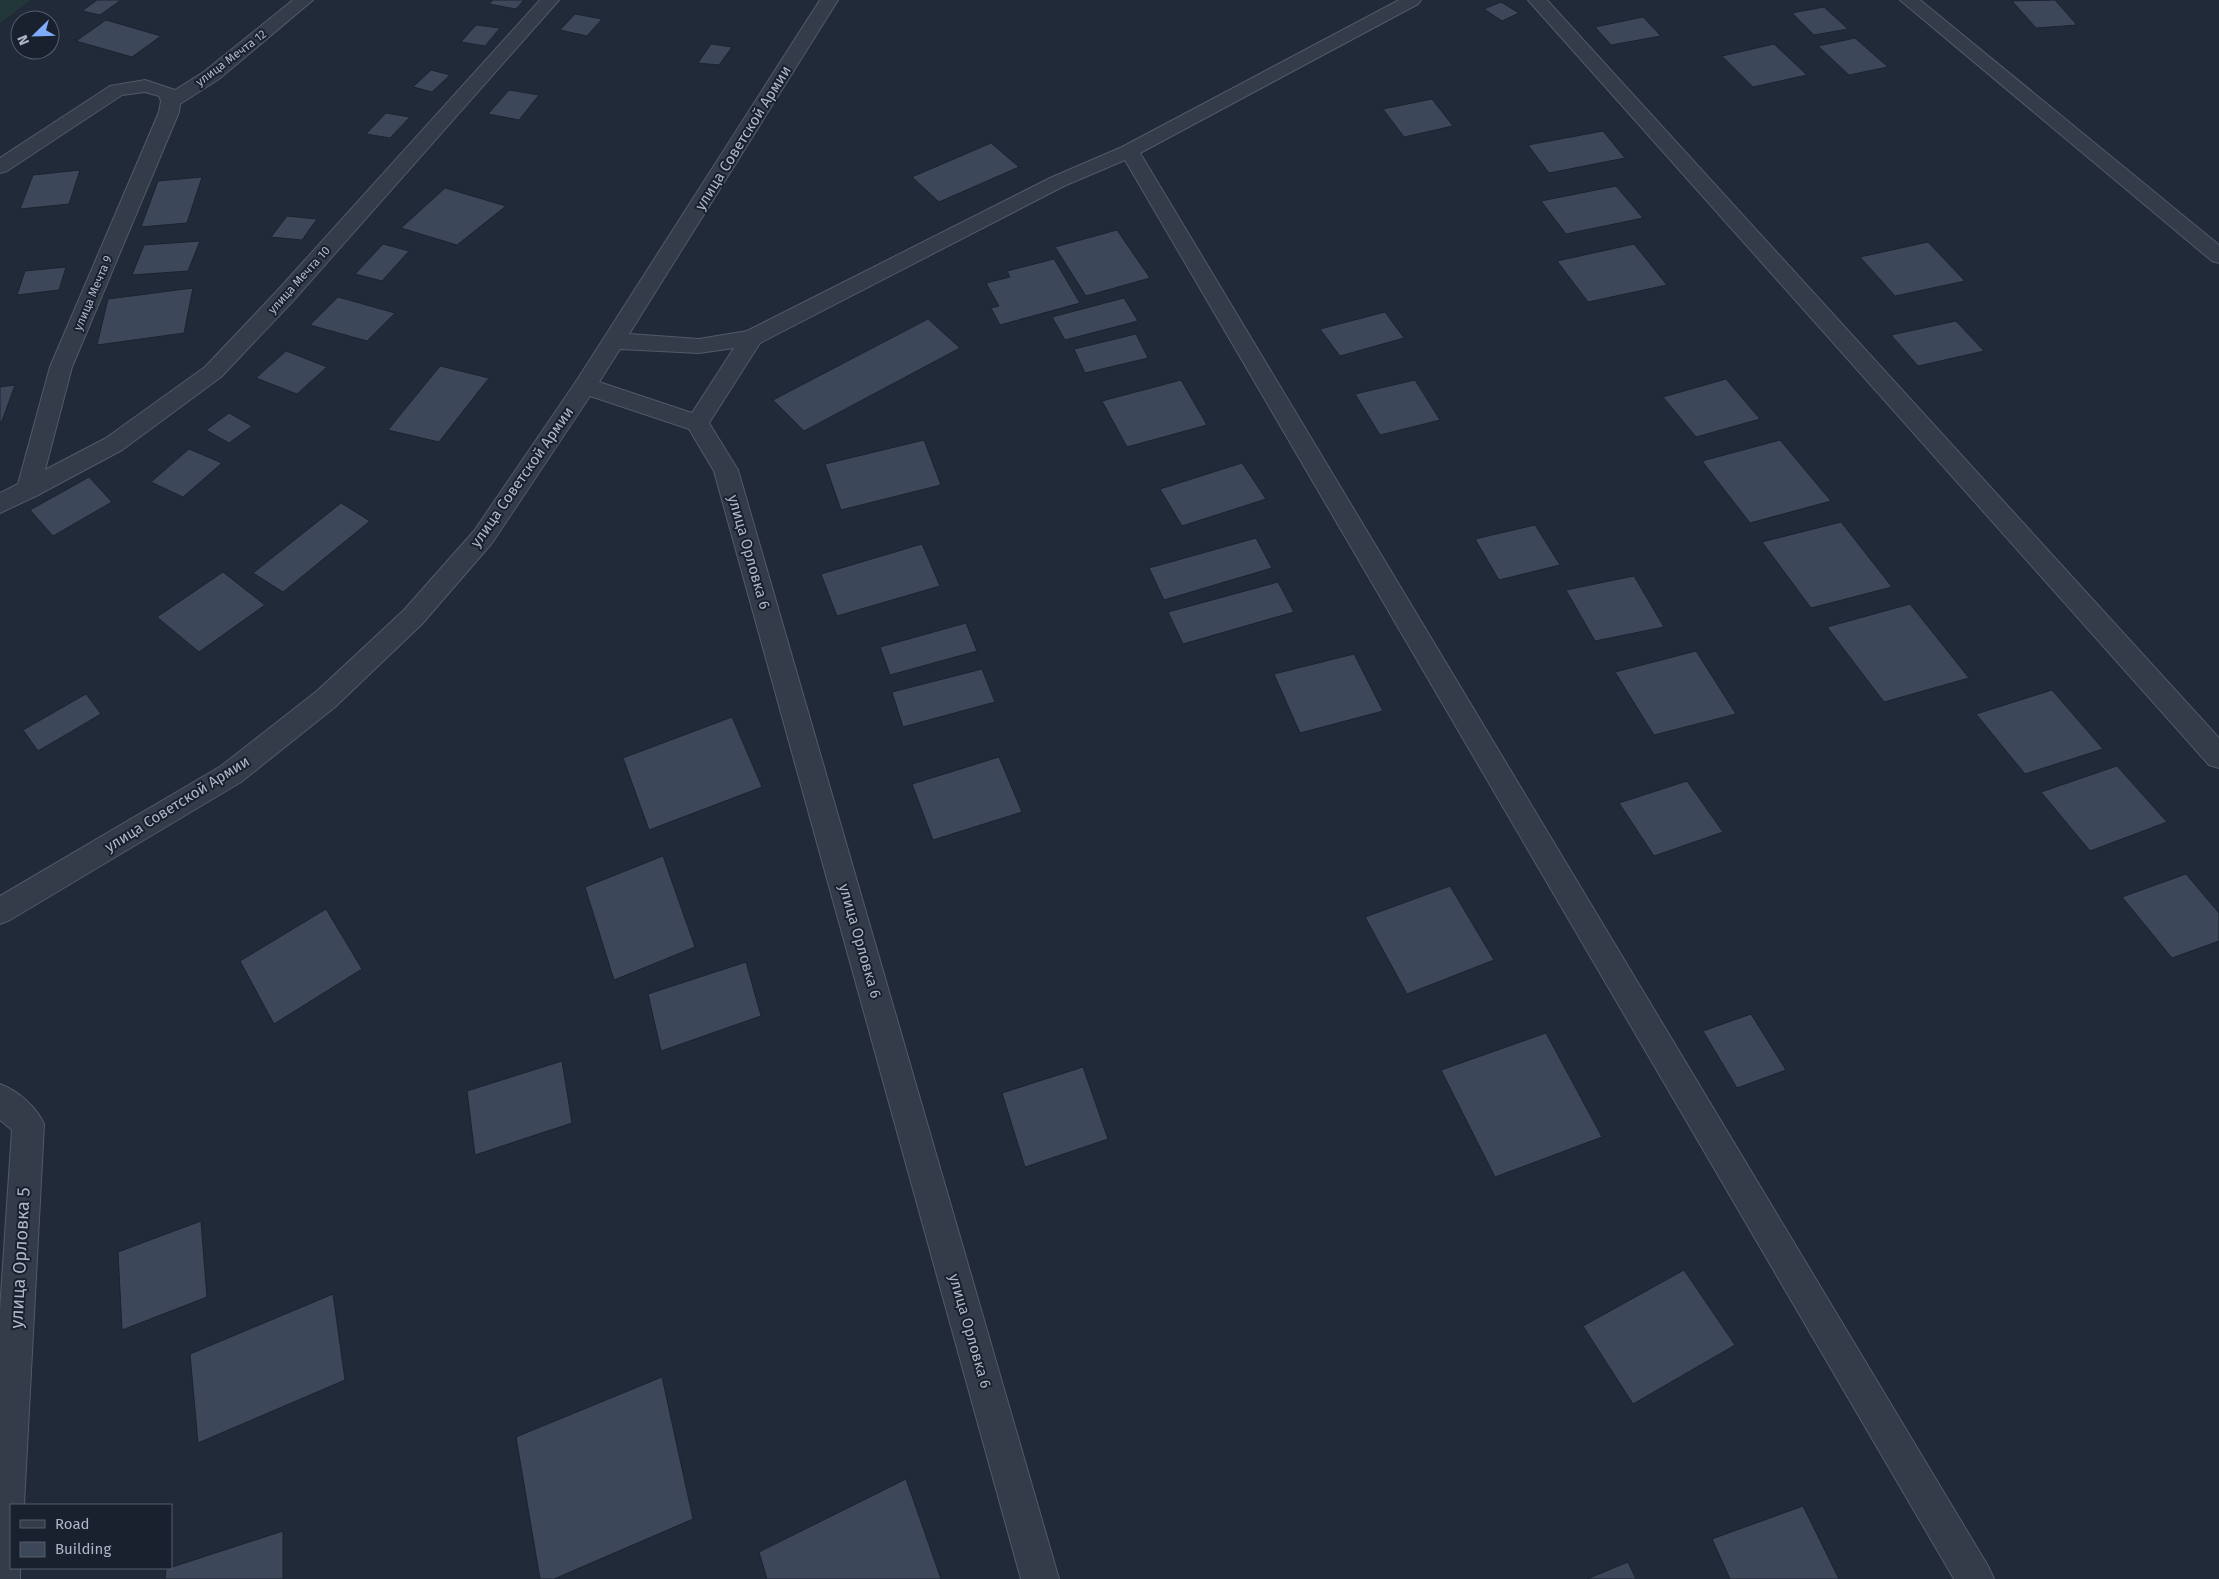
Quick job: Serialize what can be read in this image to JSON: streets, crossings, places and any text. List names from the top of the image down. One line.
{"streets":{"street":["улица Мечта 12","улица Советской Армии","улица Мечта 10","улица Мечта 9","улица Орловка 6","улица Орловка 5"]},"crossings":[["улица Мечта 12","улица Мечта 9"],["улица Мечта 10","улица Мечта 9"]],"legend":["Road","Building"],"north":"bottom left"}
